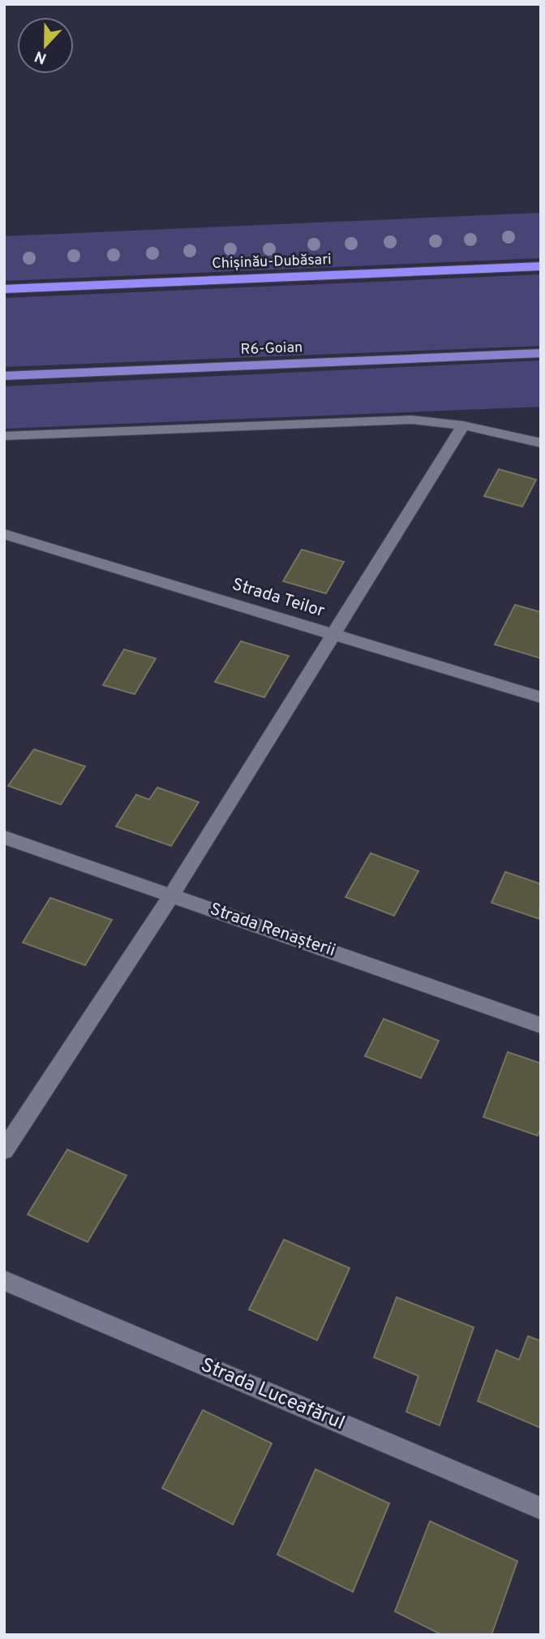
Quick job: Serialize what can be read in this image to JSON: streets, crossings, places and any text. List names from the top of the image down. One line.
{"streets":{"highway":["Chișinău-Dubăsari"],"main road":["R6-Goian"],"street":["Strada Teilor","Strada Renașterii","Strada Luceafărul"]},"north":"bottom"}
